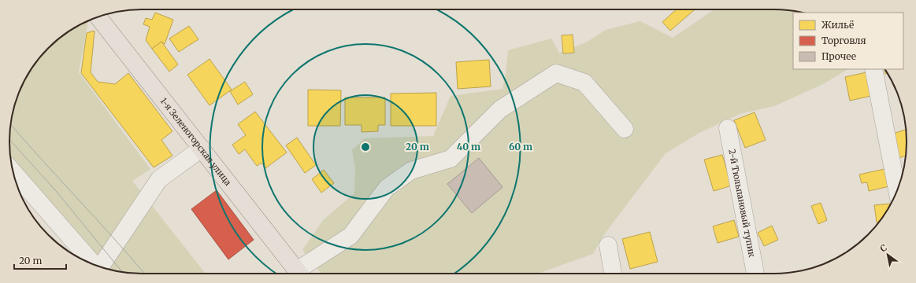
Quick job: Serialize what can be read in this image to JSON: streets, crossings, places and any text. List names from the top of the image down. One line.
{"streets":{"main road":["1-я Зеленогорская улица"],"street":["2-й Тюльпановый тупик"]},"legend":["Жильё","Торговля","Прочее"],"scale_bar":"20 m","north":"top left","rings":["20 m","40 m","60 m"]}
